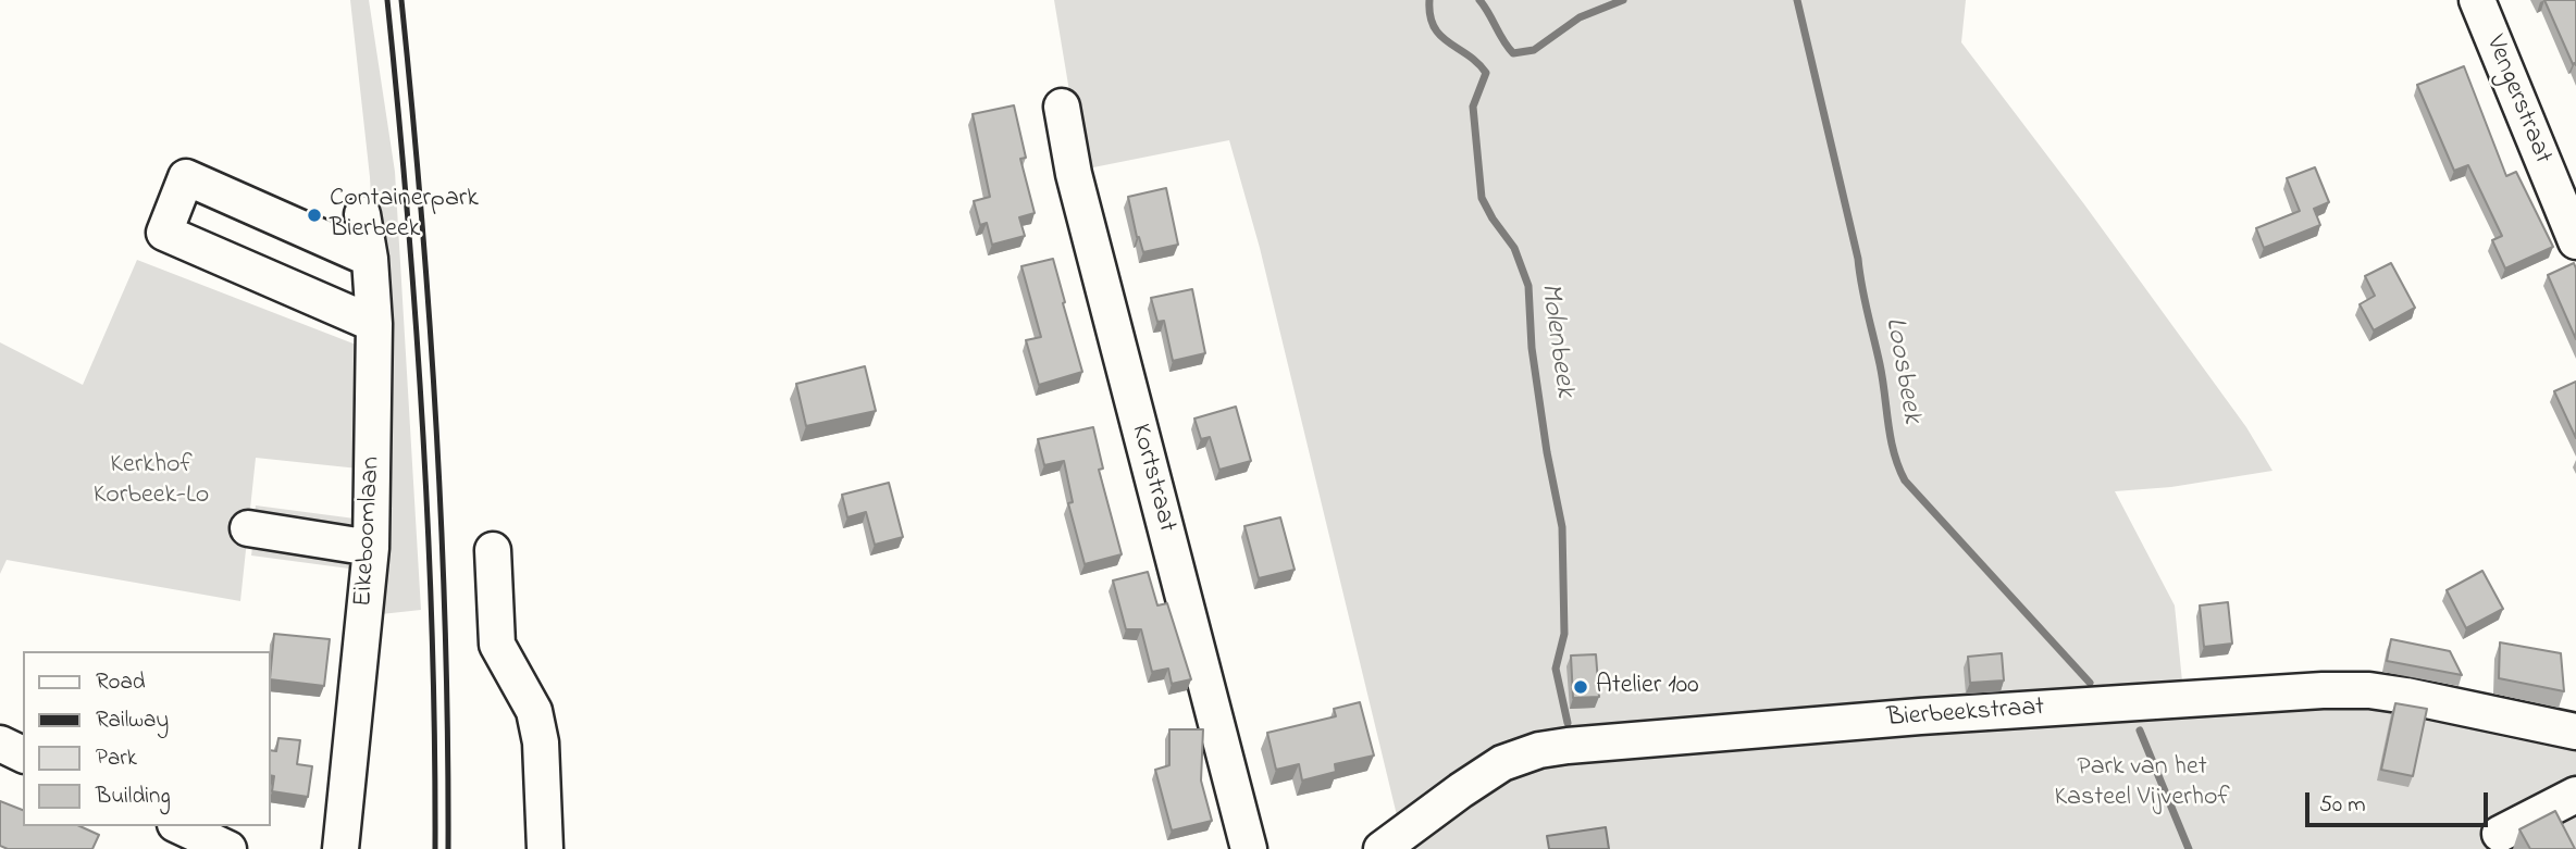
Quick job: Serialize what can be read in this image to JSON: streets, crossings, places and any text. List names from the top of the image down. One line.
{"streets":{"street":["Vengerstraat","Kortstraat","Eikeboomlaan","Bierbeekstraat"]},"water":["Molenbeek","Loosbeek"],"parks":["Kerkhof Korbeek-Lo","Park van het Kasteel Vijverhof"],"places":["Containerpark Bierbeek","Atelier 100"],"legend":["Road","Railway","Park","Building"],"scale_bar":"50 m"}
